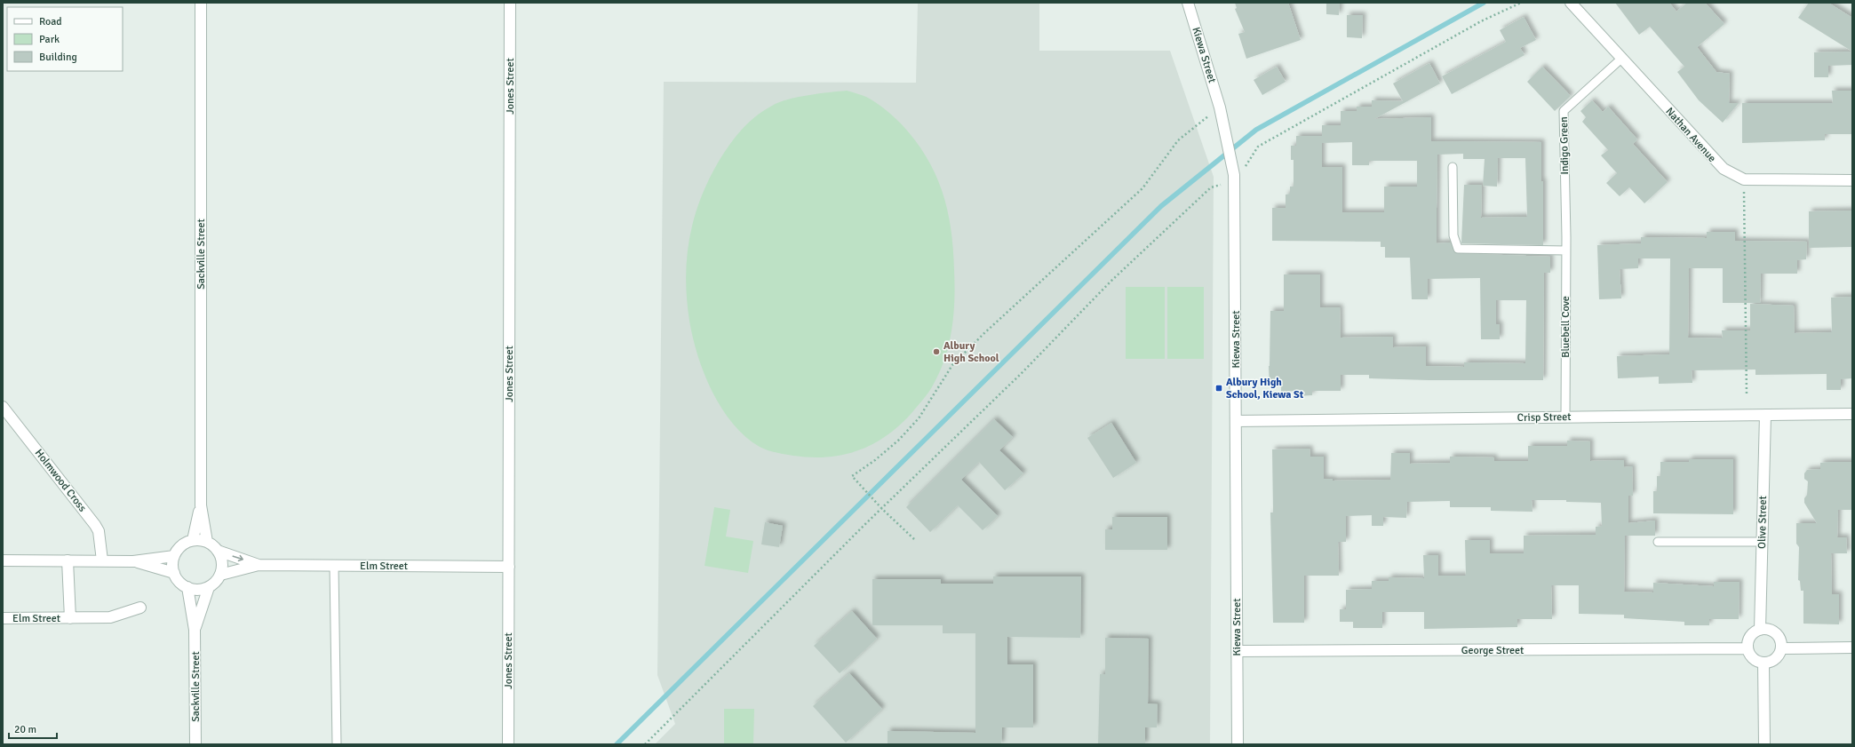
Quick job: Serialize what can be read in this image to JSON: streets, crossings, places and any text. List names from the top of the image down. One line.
{"streets":{"street":["Kiewa Street","Jones Street","Nathan Avenue","Sackville Street","Crisp Street","Holmwood Cross","Olive Street","Elm Street","George Street"],"lane":["Indigo Green","Bluebell Cove"]},"crossings":[["Kiewa Street","Crisp Street"],["Kiewa Street","George Street"],["Jones Street","Elm Street"],["Nathan Avenue","Indigo Green"],["Indigo Green","Bluebell Cove"],["Sackville Street","Elm Street"],["Bluebell Cove","Crisp Street"],["Crisp Street","Olive Street"],["Olive Street","George Street"]],"places":{"other":["Albury High School"],"transit":["Albury High School, Kiewa St"]},"legend":["Road","Park","Building"],"scale_bar":"20 m"}
